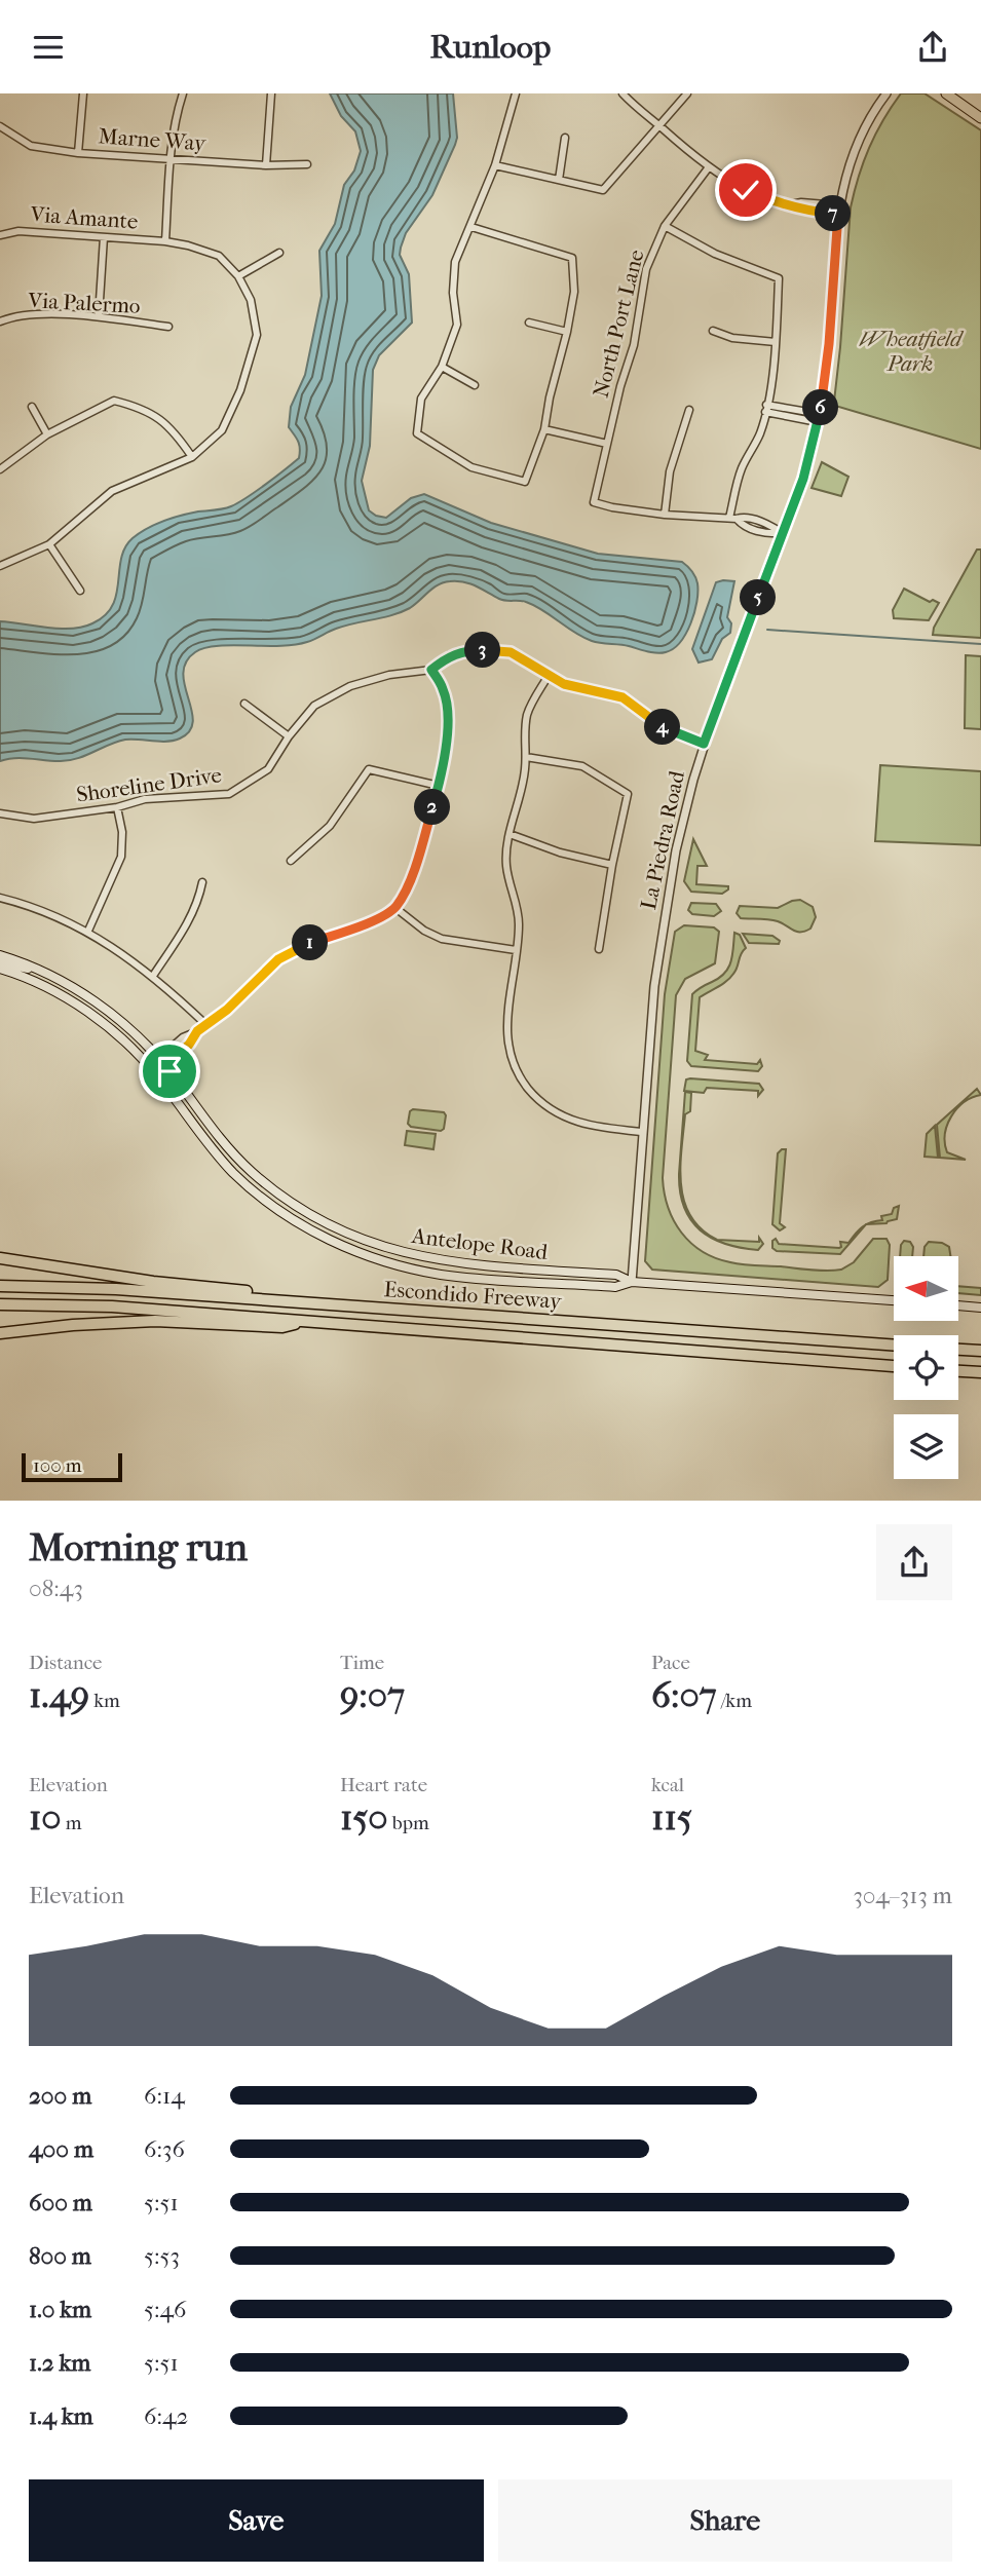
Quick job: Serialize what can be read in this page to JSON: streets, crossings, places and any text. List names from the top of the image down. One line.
{"streets":{"highway":["Escondido Freeway"],"main road":["Antelope Road"],"street":["Marne Way","Via Amante","Via Palermo","North Port Lane","Shoreline Drive","La Piedra Road"]},"crossings":[["Shoreline Drive","La Piedra Road"],["La Piedra Road","Antelope Road"]],"parks":["Wheatfield Park"],"scale_bar":"100 m","north":"left","page":{"header":"Runloop","pins":["7","6","5","3","4","2","1"],"scale":"100 m","heading":["Morning run","08:43"],"stats":[["Distance","1.49 km"],["Time","9:07"],["Pace","6:07 /km"],["Elevation","10 m"],["Heart rate","150 bpm"],["kcal","115"]],"chart":["Elevation","304–313 m"],"list":[{"name":"200 m","note":"6:14"},{"name":"400 m","note":"6:36"},{"name":"600 m","note":"5:51"},{"name":"800 m","note":"5:53"},{"name":"1.0 km","note":"5:46"},{"name":"1.2 km","note":"5:51"},{"name":"1.4 km","note":"6:42"}],"buttons":["Save","Share"]}}
